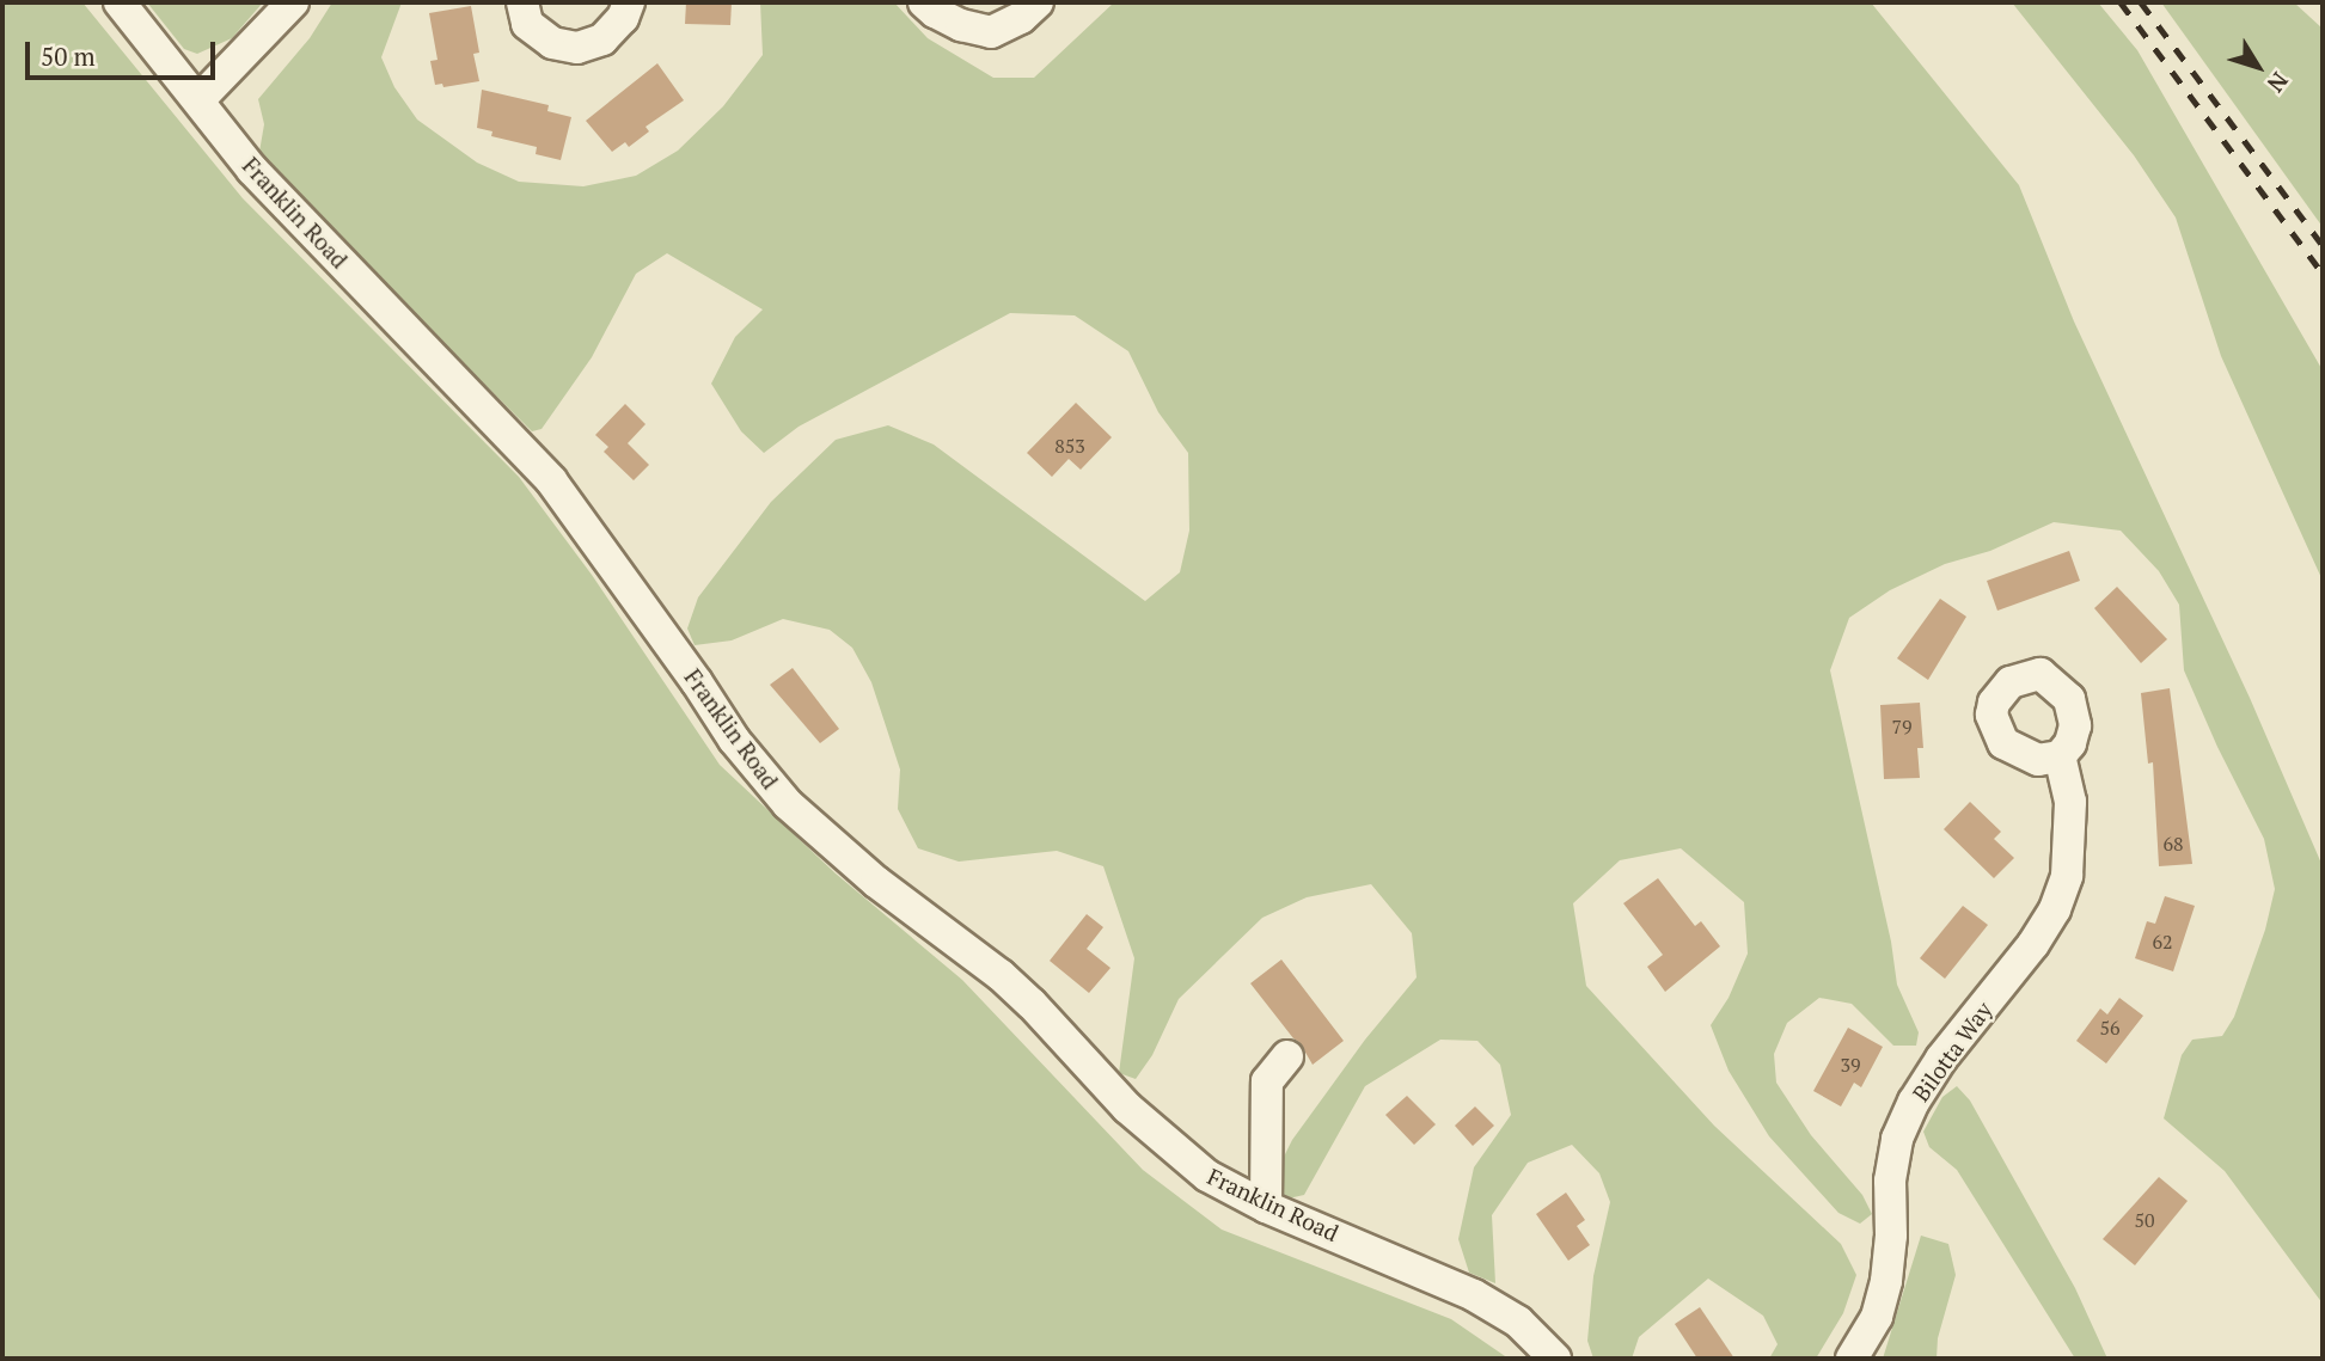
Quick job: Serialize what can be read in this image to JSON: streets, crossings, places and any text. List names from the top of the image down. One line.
{"streets":{"street":["Franklin Road","Bilotta Way"]},"house_numbers":["853","79","68","62","56","39","50"],"scale_bar":"50 m","north":"bottom right"}
